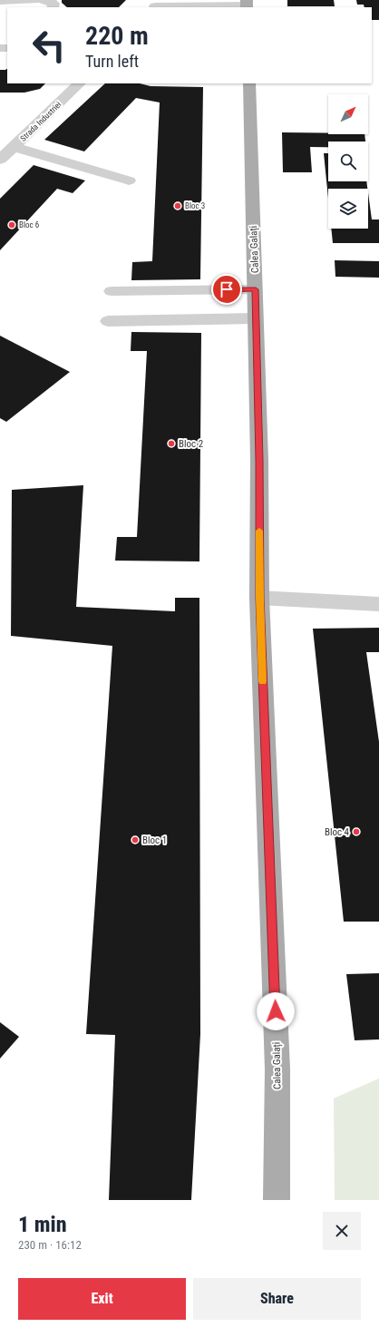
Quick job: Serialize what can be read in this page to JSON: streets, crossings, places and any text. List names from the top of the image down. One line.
{"streets":{"main road":["Calea Galați"],"street":["Strada Industriei"]},"places":["Bloc 3","Bloc 6","Bloc 2","Bloc 4","Bloc 1"],"north":"top right","page":{"turn":["220 m","Turn left"],"heading":["1 min","230 m · 16:12"],"buttons":["Exit","Share"]}}
